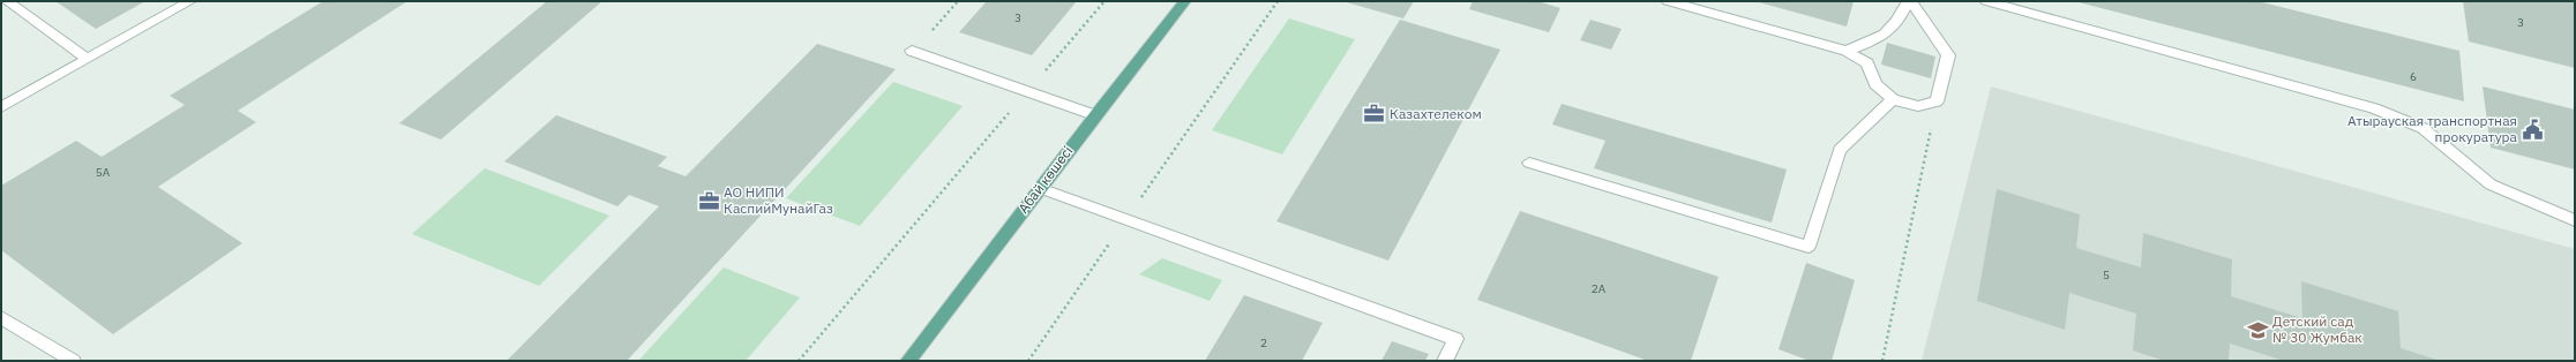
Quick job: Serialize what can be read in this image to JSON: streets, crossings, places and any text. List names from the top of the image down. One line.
{"streets":{"main road":["Абай көшесі"]},"places":{"office":["Казахтелеком","АО НИПИ КаспийМунайГаз"],"public building":["Атырауская транспортная прокуратура"],"school or university":["Детский сад № 30 Жумбак"]},"house_numbers":["3","3","6","5А","5","2А","2"]}
